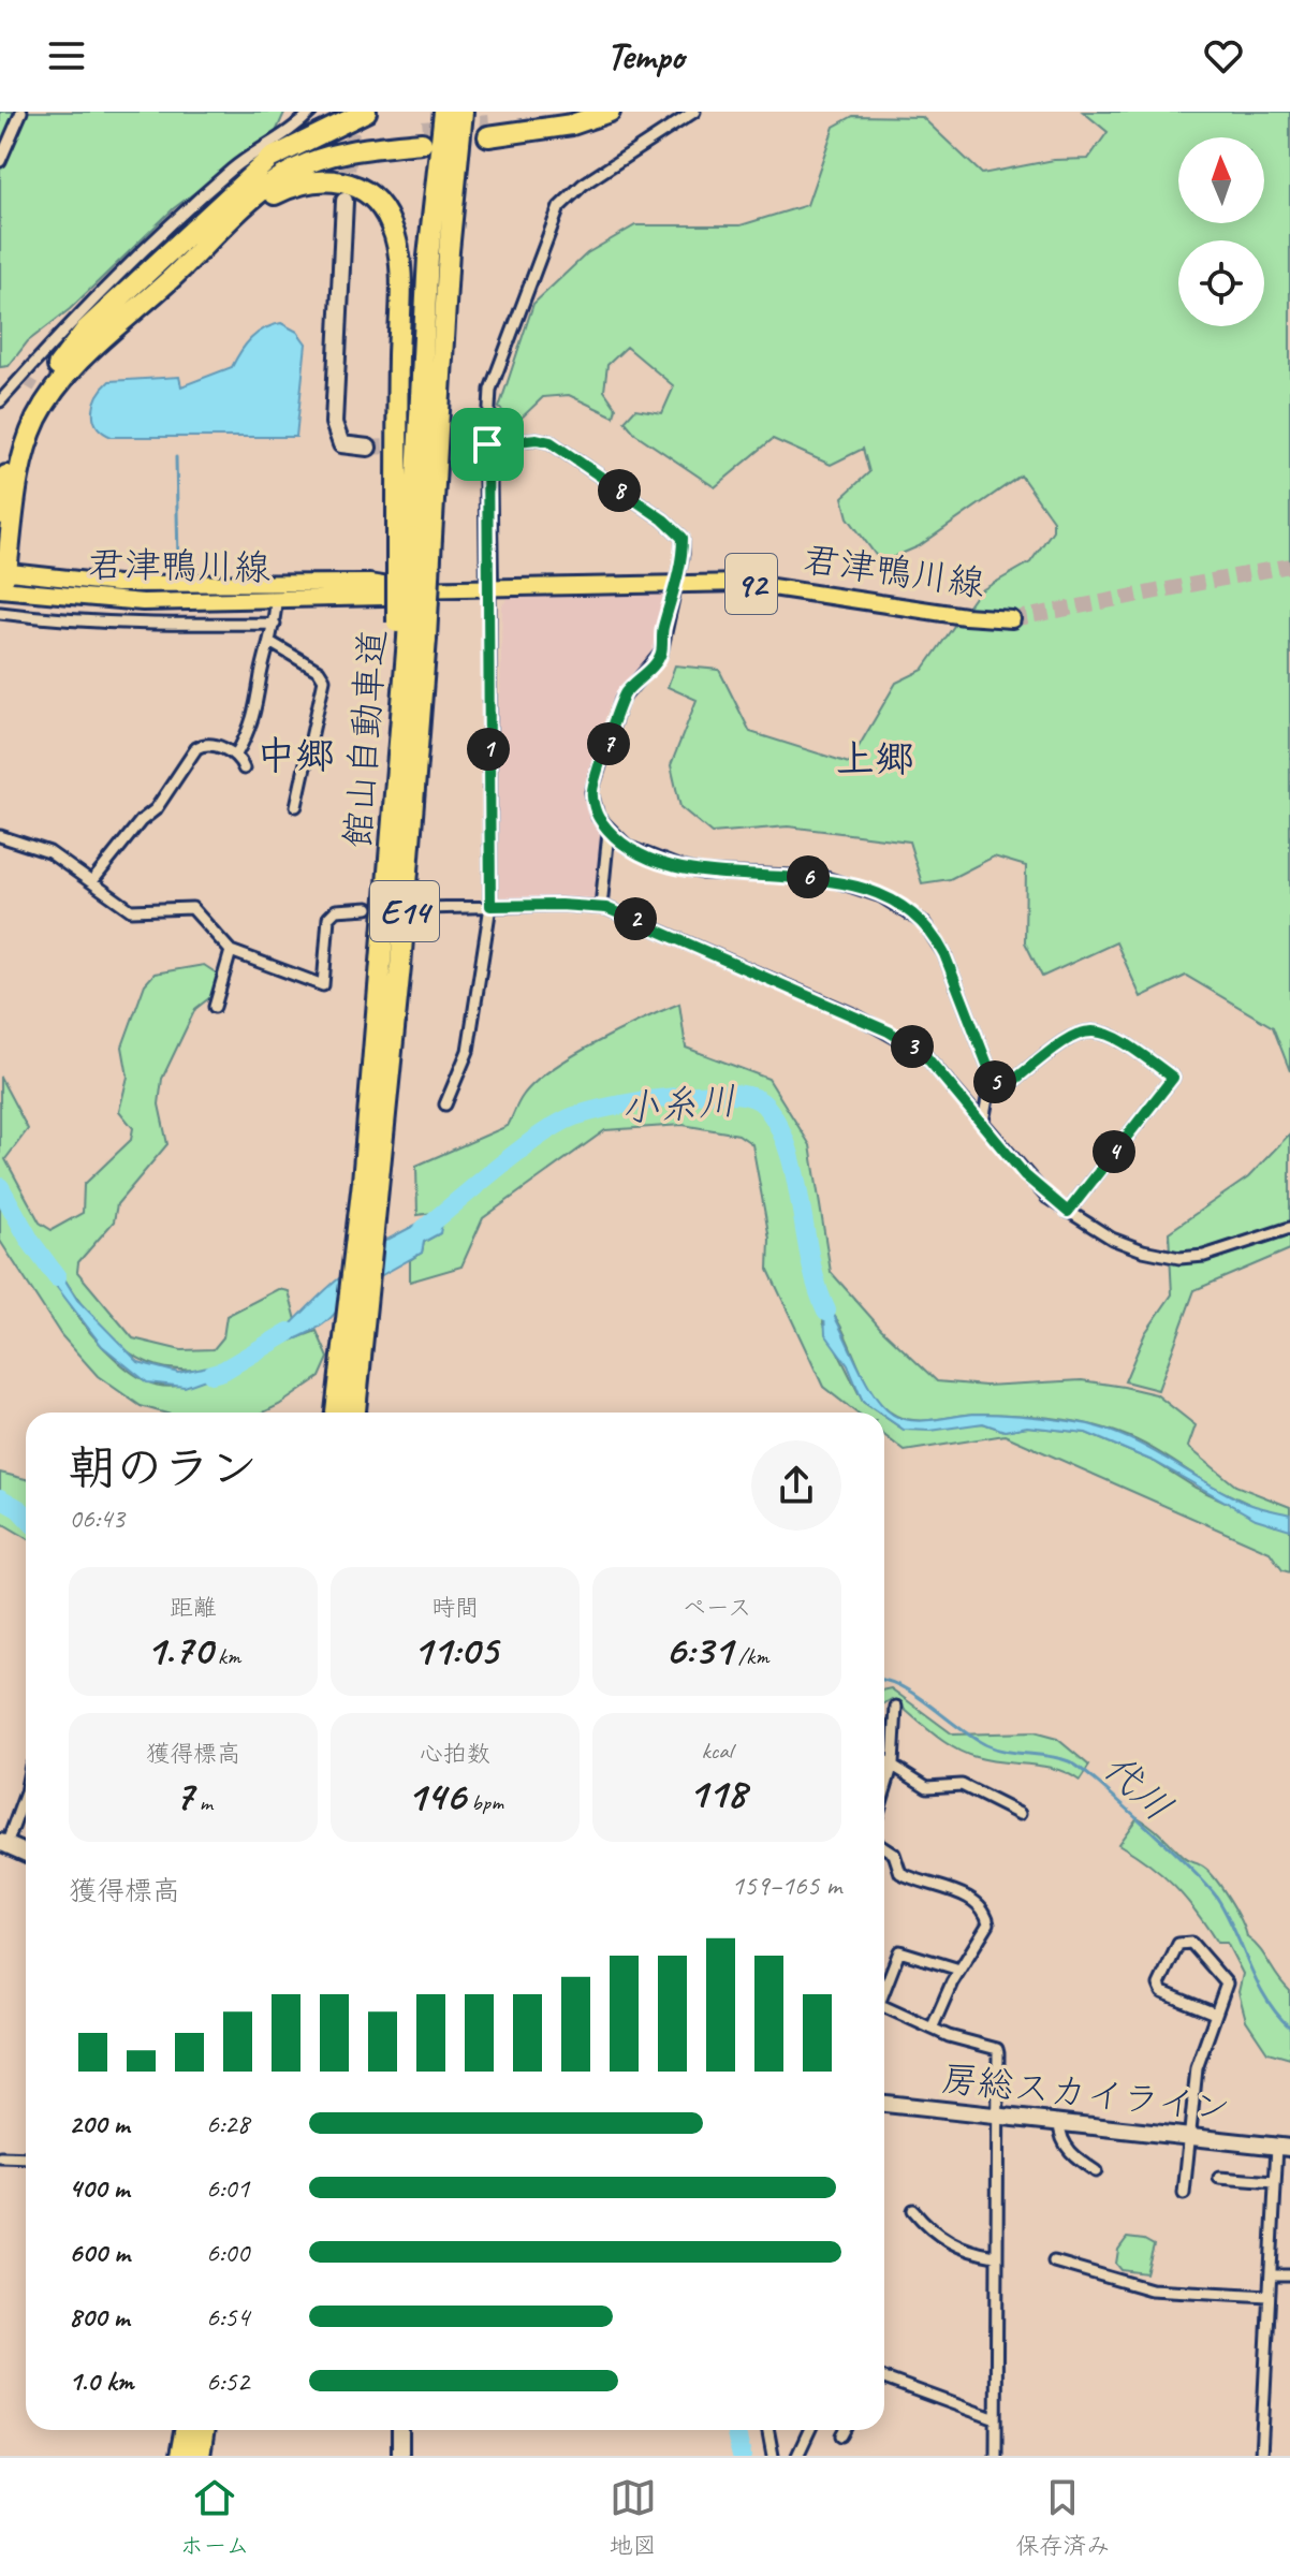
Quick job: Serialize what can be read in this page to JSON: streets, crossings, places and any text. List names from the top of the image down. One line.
{"streets":{"highway":["館山自動車道","E14"],"main road":["君津鴨川線","92"],"street":["房総スカイライン"]},"districts":["中郷","上郷"],"water":["小糸川","代川"],"north":"top","page":{"header":"Tempo","pins":["8","7","1","6","2","3","5","4"],"heading":["朝のラン","06:43"],"stats":[["距離","1.70 km"],["時間","11:05"],["ペース","6:31 /km"],["獲得標高","7 m"],["心拍数","146 bpm"],["kcal","118"]],"chart":["獲得標高","159–165 m"],"list":[{"name":"200 m","note":"6:28"},{"name":"400 m","note":"6:01"},{"name":"600 m","note":"6:00"},{"name":"800 m","note":"6:54"},{"name":"1.0 km","note":"6:52"}],"tabs":["ホーム","地図","保存済み"]}}
